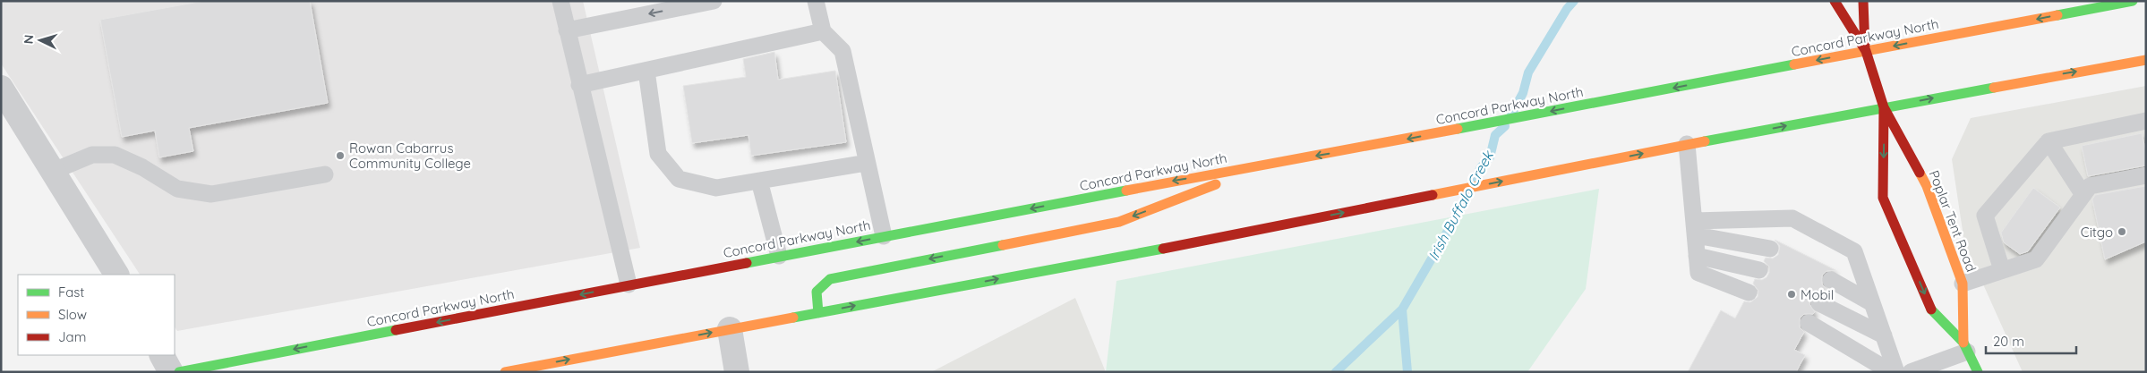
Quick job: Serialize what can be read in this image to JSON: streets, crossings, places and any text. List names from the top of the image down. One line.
{"streets":{"main road":["Concord Parkway North","Poplar Tent Road"]},"water":["Irish Buffalo Creek"],"places":["Rowan Cabarrus Community College","Citgo","Mobil"],"legend":["Fast","Slow","Jam"],"scale_bar":"20 m","north":"left"}
